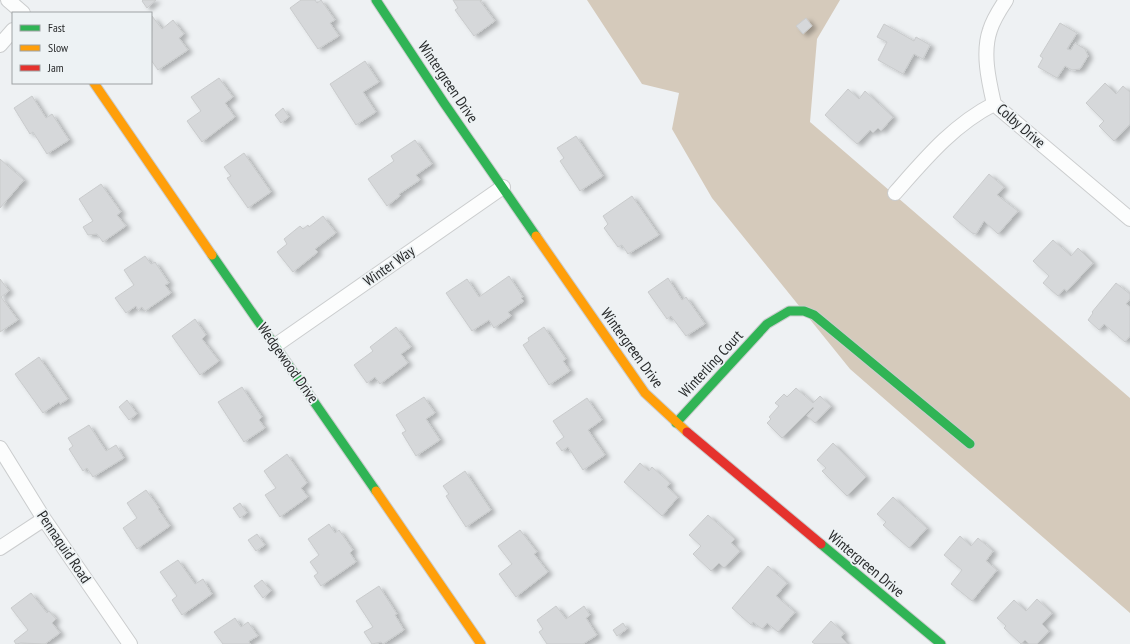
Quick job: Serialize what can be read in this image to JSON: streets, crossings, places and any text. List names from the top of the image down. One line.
{"streets":{"street":["Wintergreen Drive","Colby Drive","Winter Way","Wedgewood Drive","Winterling Court","Pennaquid Road"]},"crossings":[["Wintergreen Drive","Winter Way"],["Wintergreen Drive","Winterling Court"],["Winter Way","Wedgewood Drive"]],"legend":["Fast","Slow","Jam"]}
